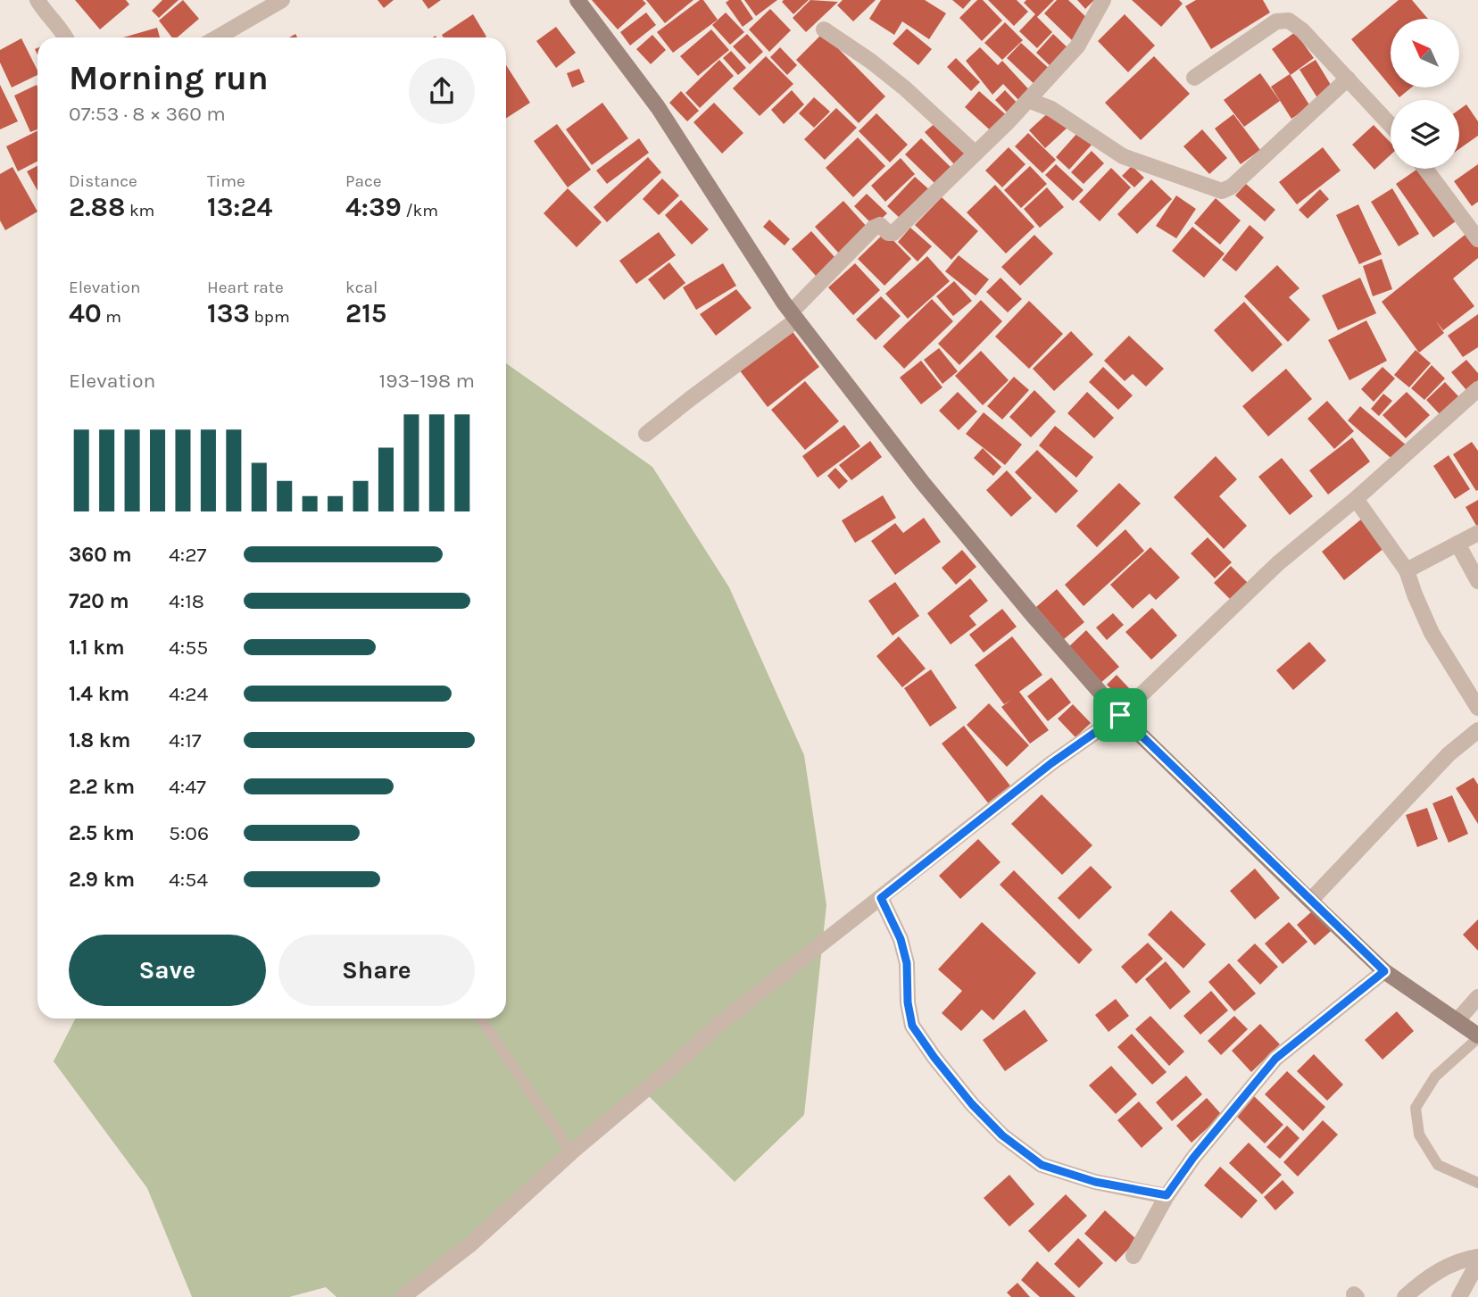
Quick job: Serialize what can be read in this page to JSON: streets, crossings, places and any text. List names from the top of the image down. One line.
{"north":"top left","page":{"heading":["Morning run","07:53 · 8 × 360 m"],"stats":[["Distance","2.88 km"],["Time","13:24"],["Pace","4:39 /km"],["Elevation","40 m"],["Heart rate","133 bpm"],["kcal","215"]],"chart":["Elevation","193–198 m"],"list":[{"name":"360 m","note":"4:27"},{"name":"720 m","note":"4:18"},{"name":"1.1 km","note":"4:55"},{"name":"1.4 km","note":"4:24"},{"name":"1.8 km","note":"4:17"},{"name":"2.2 km","note":"4:47"},{"name":"2.5 km","note":"5:06"},{"name":"2.9 km","note":"4:54"}],"buttons":["Save","Share"]}}
